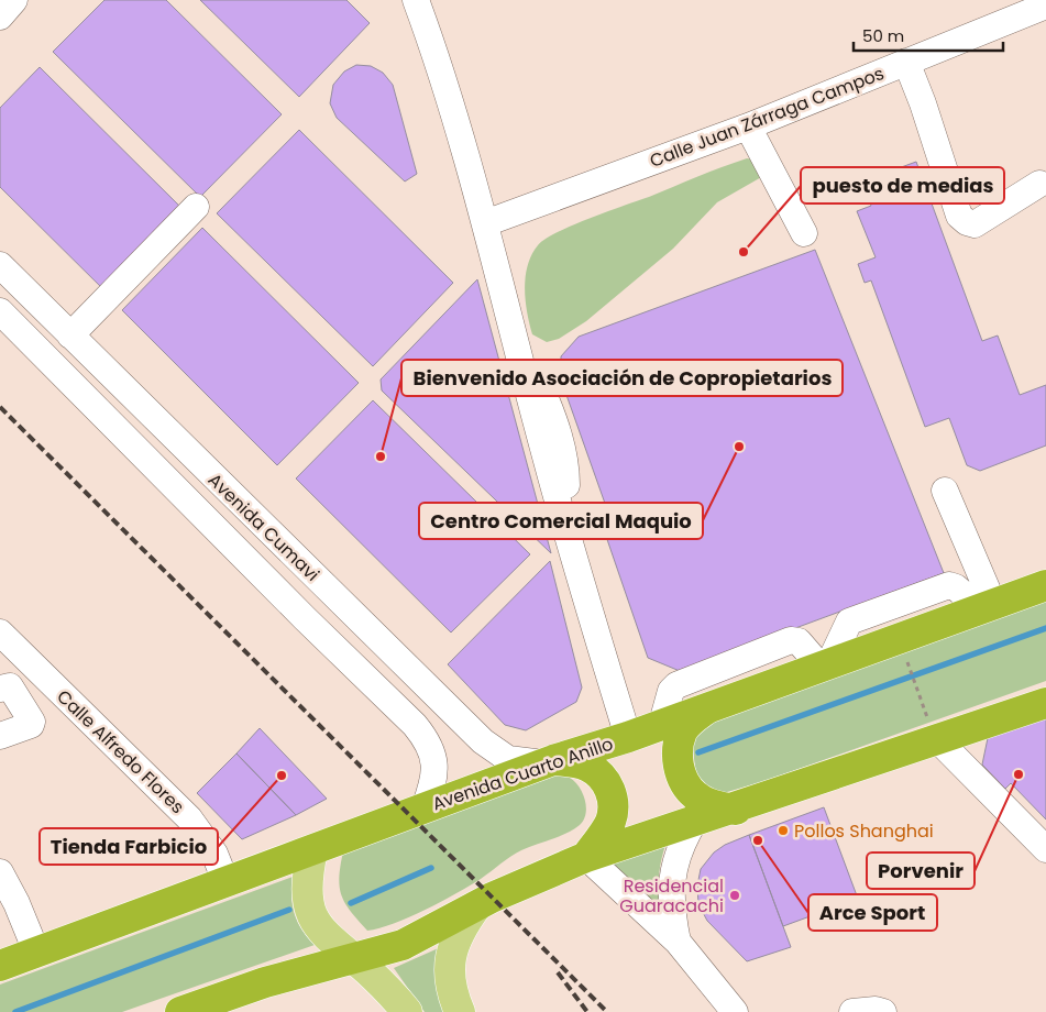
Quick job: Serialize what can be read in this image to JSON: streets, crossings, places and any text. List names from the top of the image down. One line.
{"streets":{"highway":["Avenida Cuarto Anillo"],"street":["Calle Juan Zárraga Campos","Avenida Cumavi","Calle Alfredo Flores"]},"crossings":[["Avenida Cumavi","Avenida Cuarto Anillo"],["Calle Alfredo Flores","Avenida Cuarto Anillo"]],"places":["puesto de medias","Centro Comercial Maquio","Bienvenido Asociación de Copropietarios","Porvenir","Tienda Farbicio","Pollos Shanghai","Arce Sport","Residencial Guaracachi"],"scale_bar":"50 m"}
